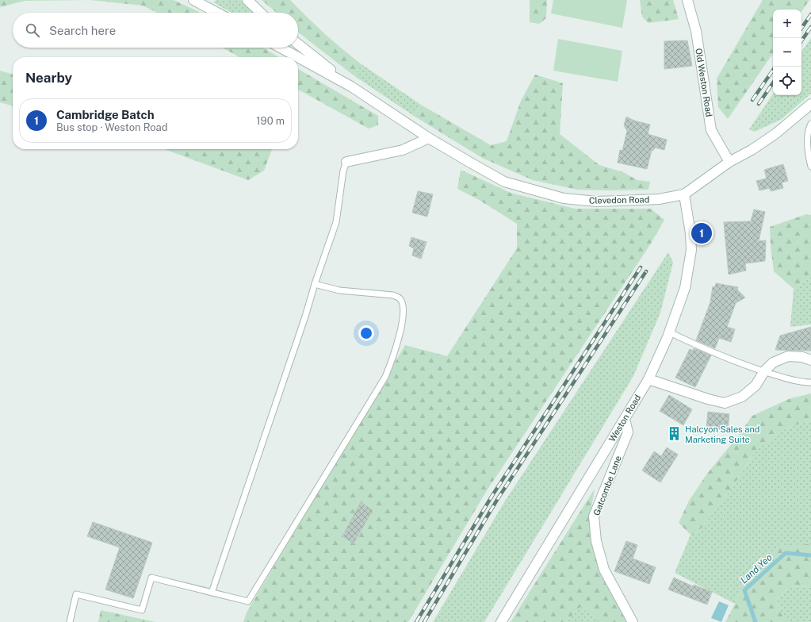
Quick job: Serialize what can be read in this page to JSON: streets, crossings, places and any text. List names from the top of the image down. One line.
{"streets":{"street":["Old Weston Road","Clevedon Road","Weston Road","Gatcombe Lane"]},"crossings":[["Old Weston Road","Clevedon Road"],["Clevedon Road","Weston Road"],["Weston Road","Gatcombe Lane"]],"water":["Land Yeo"],"places":{"building":["Halcyon Sales and Marketing Suite"]},"page":{"map_buttons":["+","−"],"search":"Search here","heading":"Nearby","list":[{"mark":"1","name":"Cambridge Batch","note":"Bus stop · Weston Road","value":"190 m"}],"pins":"1"}}
